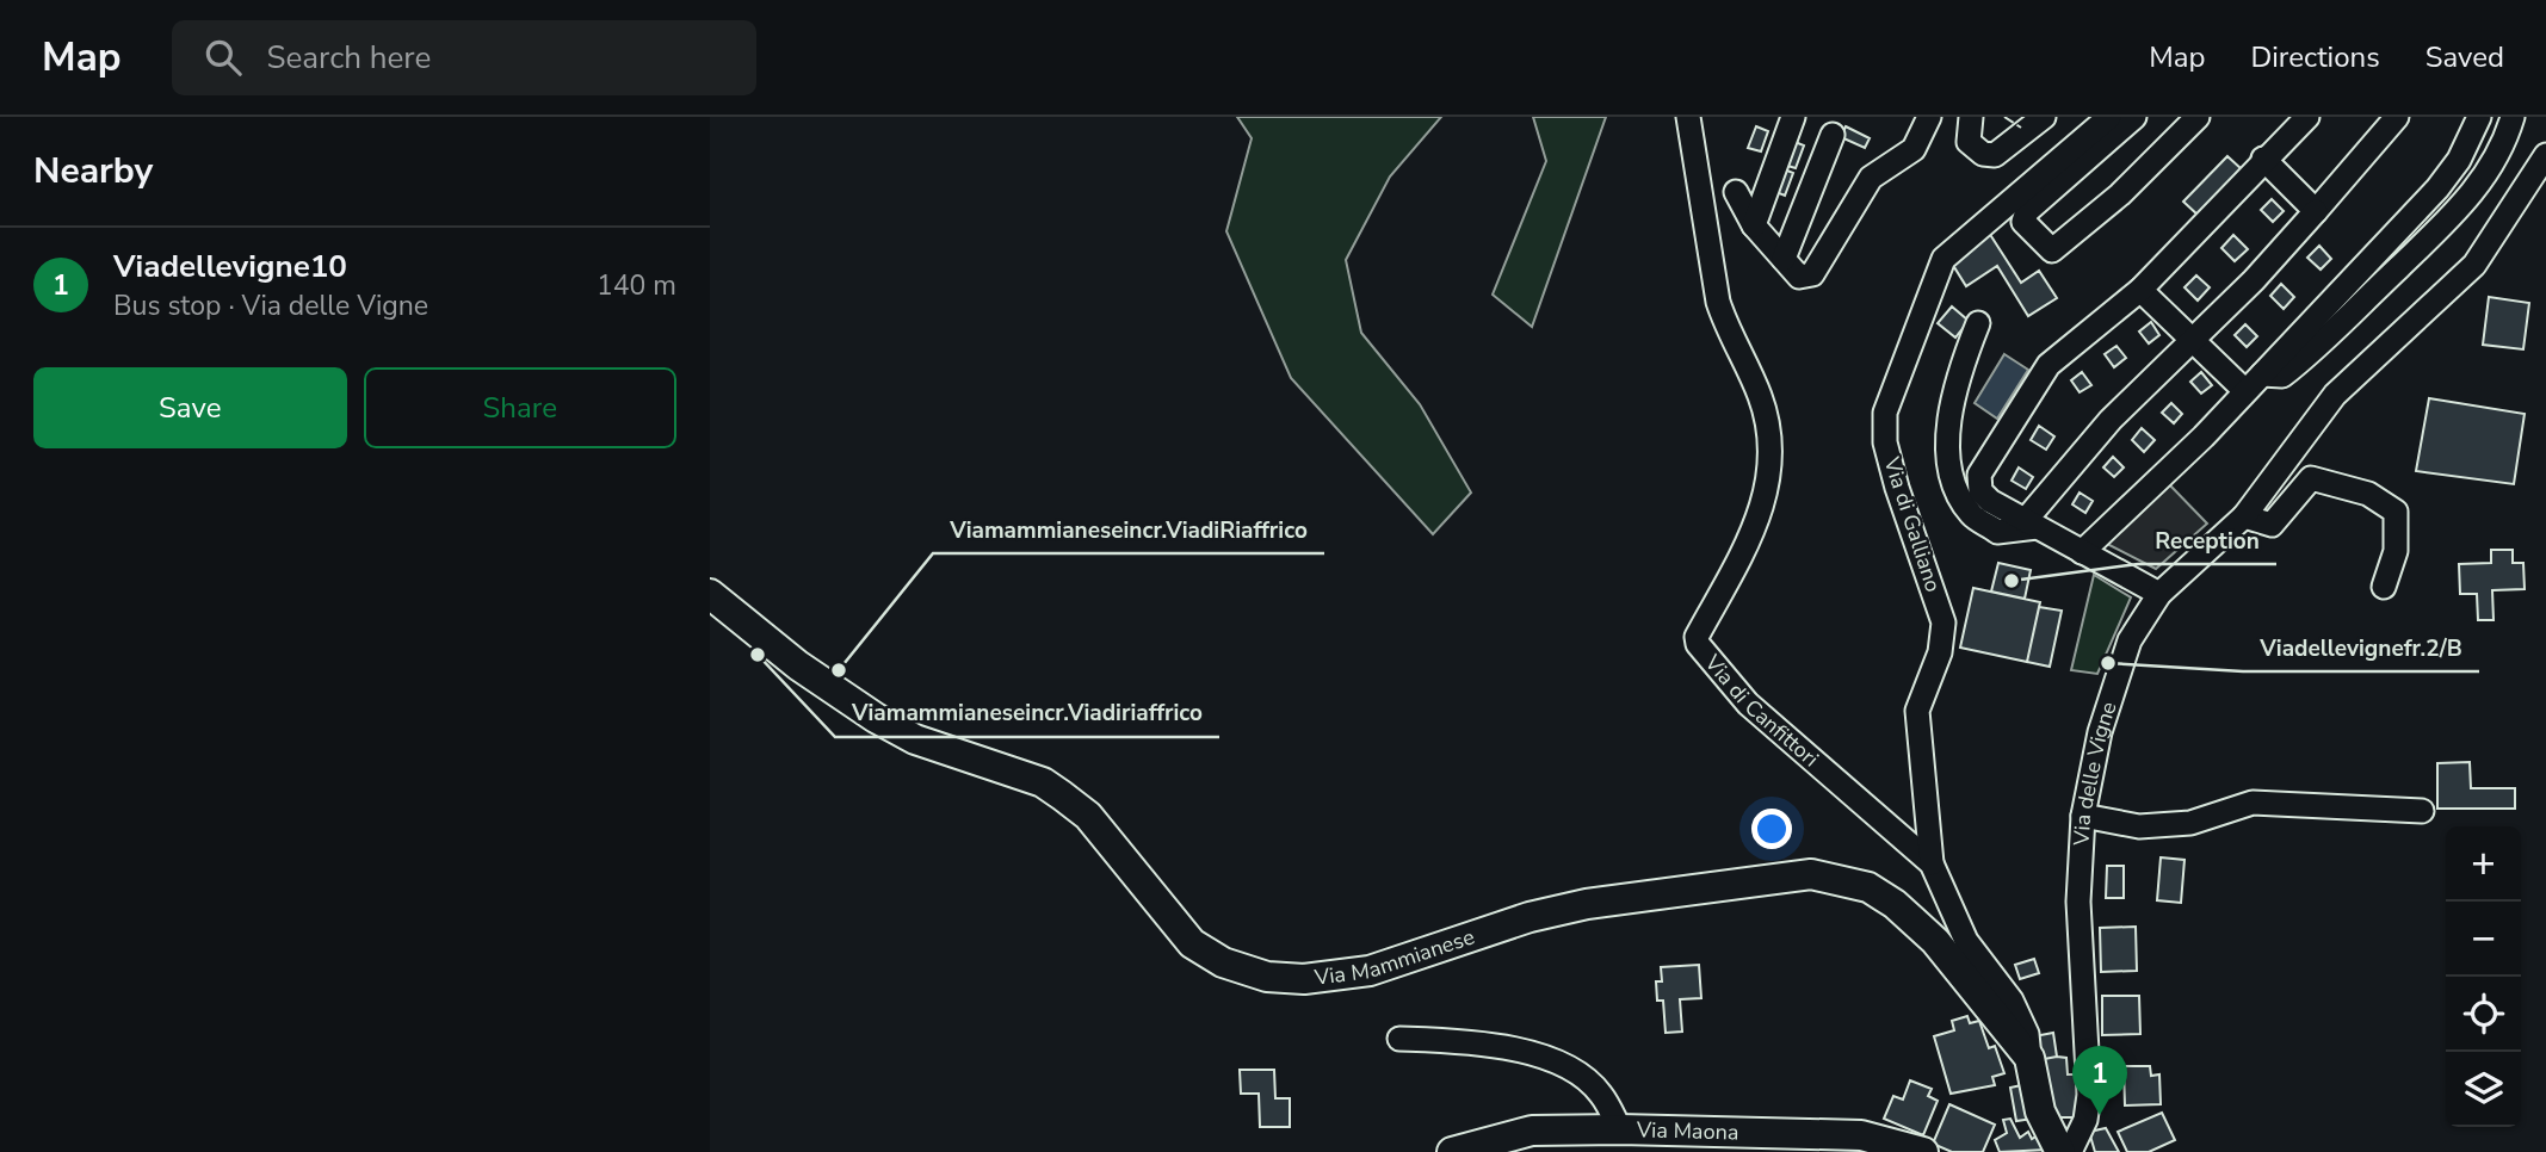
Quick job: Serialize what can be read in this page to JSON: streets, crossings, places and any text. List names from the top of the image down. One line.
{"streets":{"main road":["Via Mammianese","Via Maona"],"street":["Via di Galliano","Via di Canfittori","Via delle Vigne"]},"crossings":[["Via di Galliano","Via di Canfittori"],["Via di Canfittori","Via Mammianese"]],"places":["Reception","Viamammianeseincr.Viadiriaffrico","Viadellevignefr.2/B","Viamammianeseincr.ViadiRiaffrico"],"page":{"header":"Map","search":"Search here","nav":["Map","Directions","Saved"],"heading":"Nearby","list":[{"mark":"1","name":"Viadellevigne10","note":"Bus stop · Via delle Vigne","value":"140 m"}],"buttons":["Save","Share"],"map_buttons":["+","−"],"pins":"1"}}
